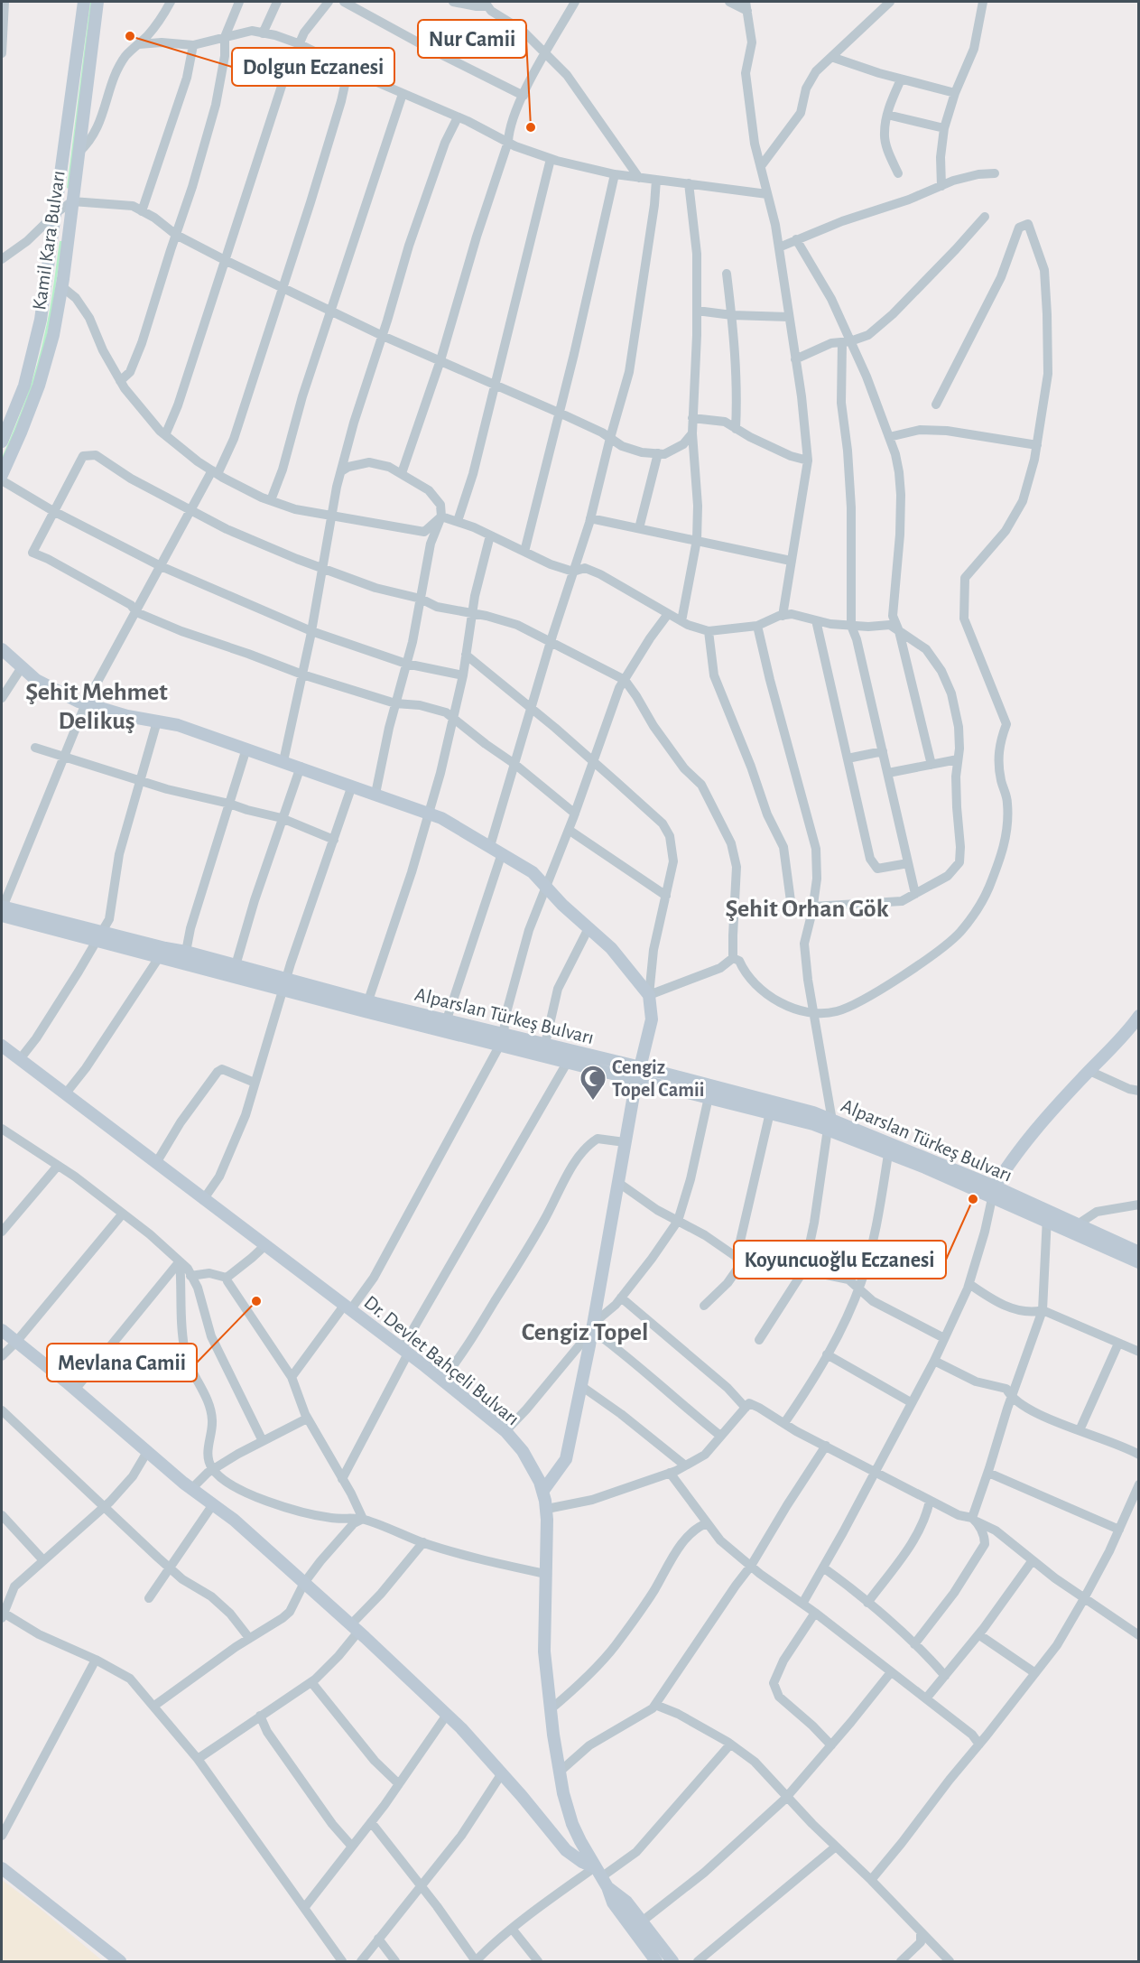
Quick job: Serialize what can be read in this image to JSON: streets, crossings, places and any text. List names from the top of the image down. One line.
{"streets":{"main road":["Kamil Kara Bulvarı","Alparslan Türkeş Bulvarı","Dr. Devlet Bahçeli Bulvarı"]},"districts":["Şehit Mehmet Delikuş","Şehit Orhan Gök","Cengiz Topel"],"places":{"other":["Dolgun Eczanesi","Nur Camii","Koyuncuoğlu Eczanesi","Mevlana Camii"],"mosque":["Cengiz Topel Camii"]}}
